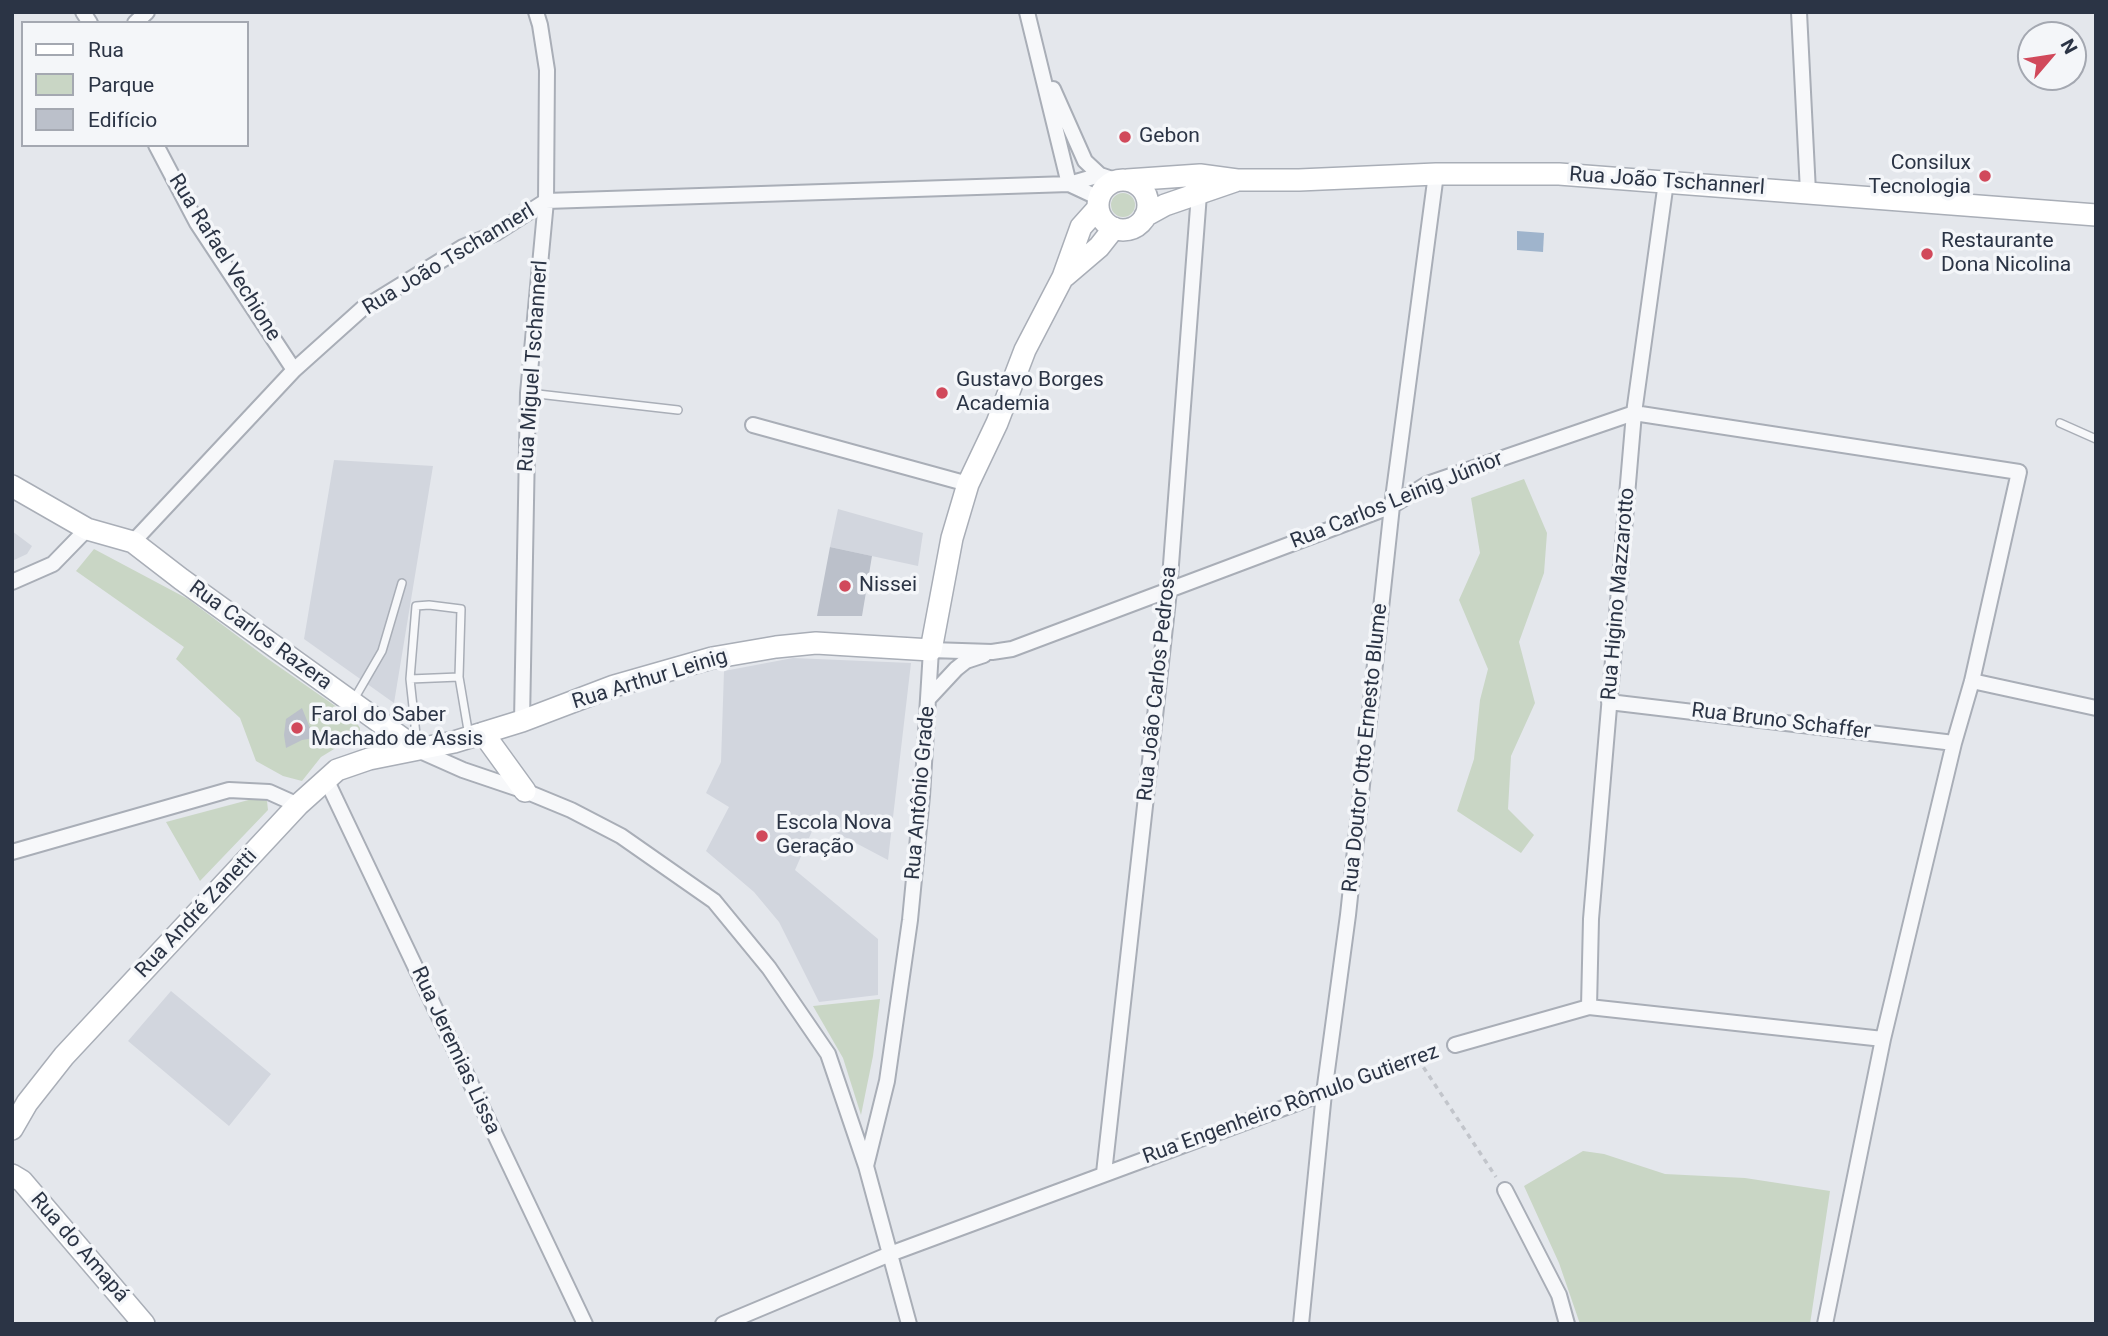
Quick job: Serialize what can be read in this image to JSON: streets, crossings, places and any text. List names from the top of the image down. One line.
{"streets":{"main road":["Rua João Tschannerl","Rua Carlos Razera","Rua Arthur Leinig","Rua Antônio Grade","Rua André Zanetti","Rua do Amapá"],"street":["Rua Rafael Vechione","Rua Miguel Tschannerl","Rua Carlos Leinig Júnior","Rua Higino Mazzarotto","Rua João Carlos Pedrosa","Rua Bruno Schaffer","Rua Doutor Otto Ernesto Blume","Rua Jeremias Lissa","Rua Engenheiro Rômulo Gutierrez"]},"crossings":[["Rua João Tschannerl","Rua Rafael Vechione"],["Rua João Tschannerl","Rua Miguel Tschannerl"],["Rua João Tschannerl","Rua Higino Mazzarotto"],["Rua João Tschannerl","Rua Carlos Razera"],["Rua João Tschannerl","Rua João Carlos Pedrosa"],["Rua João Tschannerl","Rua Doutor Otto Ernesto Blume"],["Rua João Tschannerl","Rua Antônio Grade"],["Rua Miguel Tschannerl","Rua Arthur Leinig"],["Rua Carlos Leinig Júnior","Rua Higino Mazzarotto"],["Rua Carlos Leinig Júnior","Rua Arthur Leinig"],["Rua Carlos Leinig Júnior","Rua João Carlos Pedrosa"],["Rua Carlos Leinig Júnior","Rua Doutor Otto Ernesto Blume"],["Rua Carlos Leinig Júnior","Rua Antônio Grade"],["Rua Higino Mazzarotto","Rua Bruno Schaffer"],["Rua Higino Mazzarotto","Rua Engenheiro Rômulo Gutierrez"],["Rua Carlos Razera","Rua Arthur Leinig"],["Rua Carlos Razera","Rua Antônio Grade"],["Rua Carlos Razera","Rua André Zanetti"],["Rua Arthur Leinig","Rua Antônio Grade"],["Rua Arthur Leinig","Rua André Zanetti"],["Rua João Carlos Pedrosa","Rua Engenheiro Rômulo Gutierrez"],["Rua Doutor Otto Ernesto Blume","Rua Engenheiro Rômulo Gutierrez"],["Rua Antônio Grade","Rua Engenheiro Rômulo Gutierrez"],["Rua André Zanetti","Rua Jeremias Lissa"]],"places":["Gebon","Consilux Tecnologia","Restaurante Dona Nicolina","Gustavo Borges Academia","Nissei","Farol do Saber Machado de Assis","Escola Nova Geração"],"legend":["Rua","Parque","Edifício"],"north":"top right"}
